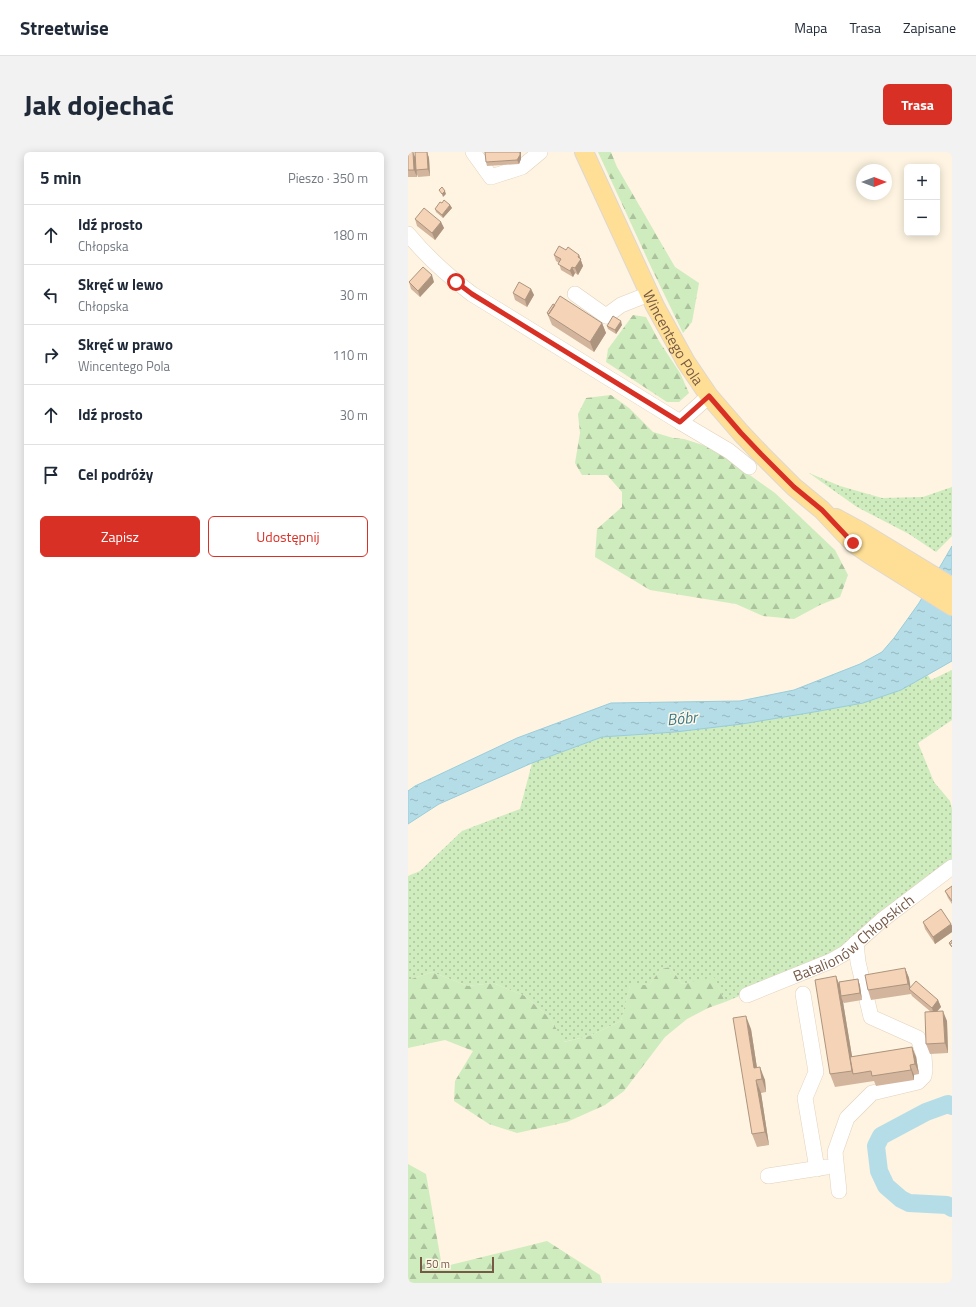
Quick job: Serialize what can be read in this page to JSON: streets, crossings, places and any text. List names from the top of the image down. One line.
{"streets":{"main road":["Wincentego Pola"],"street":["Batalionów Chłopskich"]},"water":["Bóbr"],"scale_bar":"50 m","north":"right","page":{"header":"Streetwise","nav":["Mapa","Trasa","Zapisane"],"title":"Jak dojechać","buttons":["Trasa",["Zapisz","Udostępnij"]],"heading":["5 min","Pieszo · 350 m"],"map_buttons":["+","−"],"list":[["Idź prosto","Chłopska","180 m"],["Skręć w lewo","Chłopska","30 m"],["Skręć w prawo","Wincentego Pola","110 m"],["Idź prosto","30 m"],"Cel podróży"],"scale":"50 m"}}
